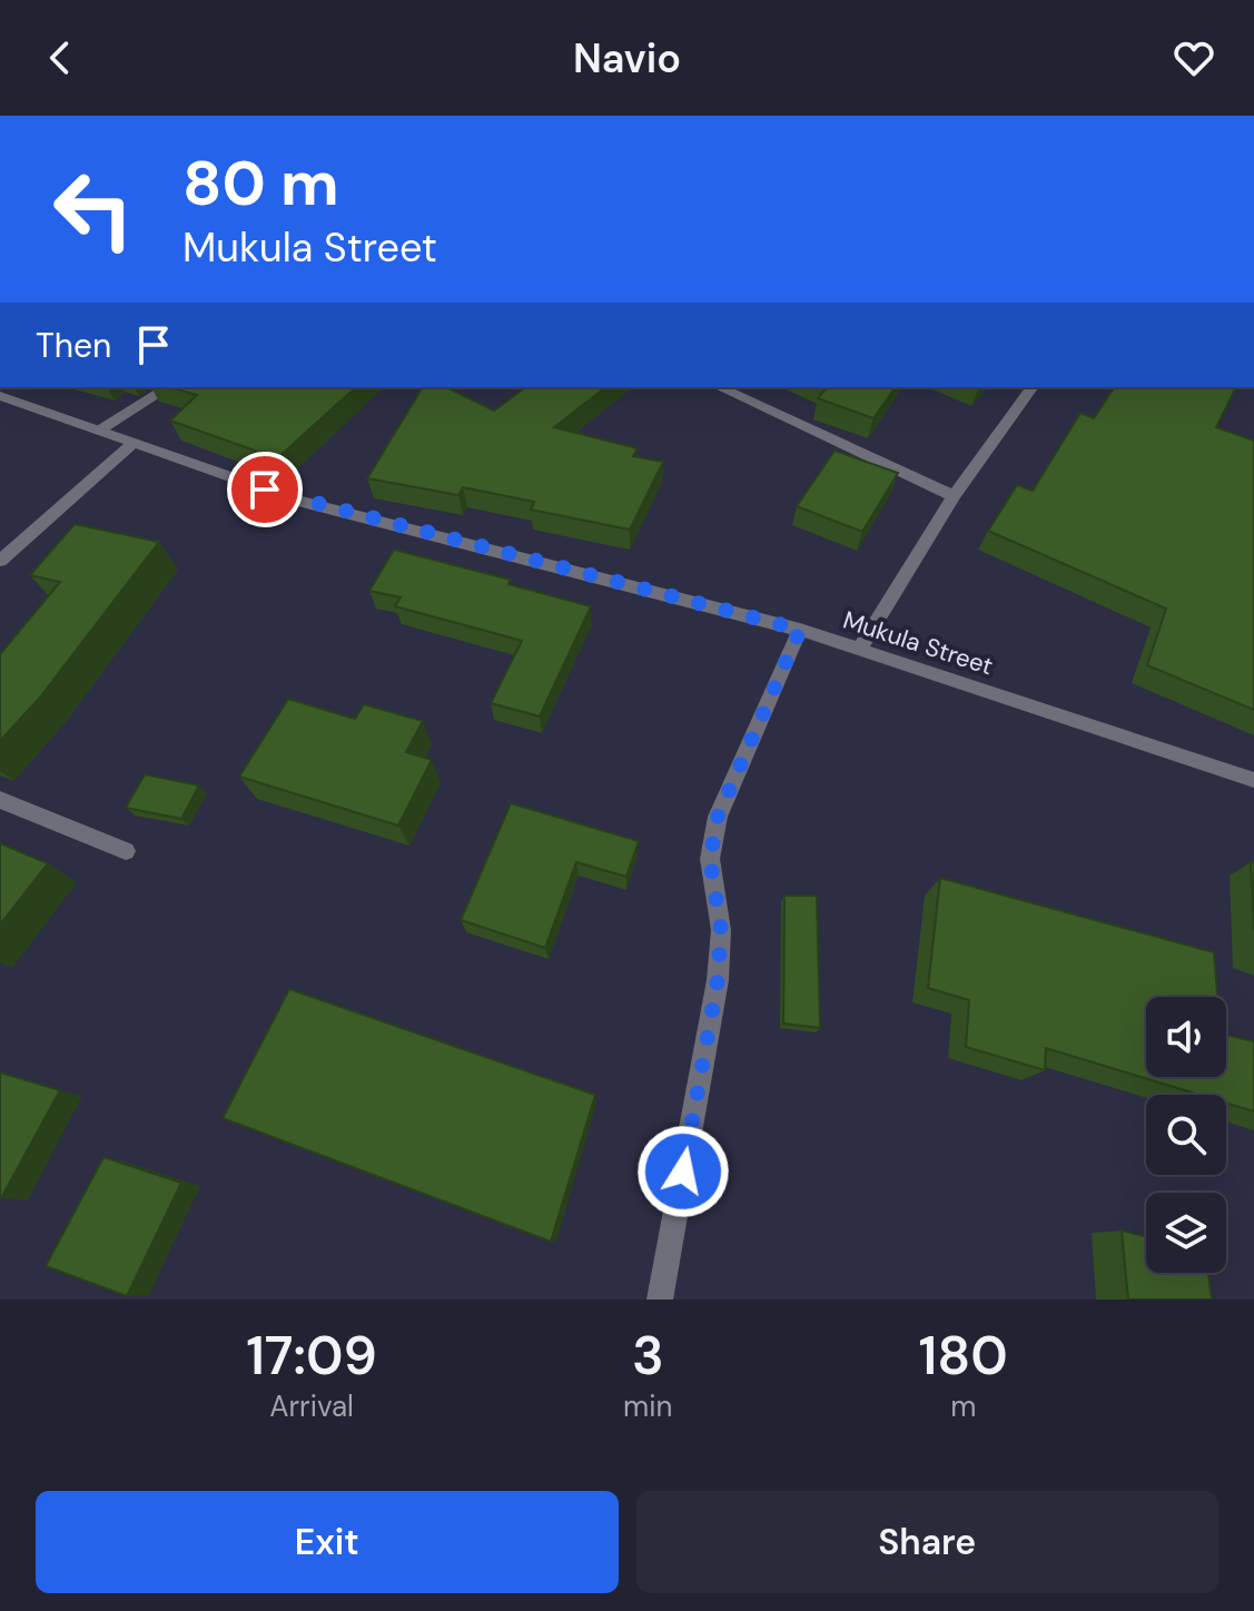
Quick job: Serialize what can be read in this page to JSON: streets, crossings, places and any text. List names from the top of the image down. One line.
{"streets":{"street":["Mukula Street"]},"page":{"header":"Navio","turn":["80 m","Mukula Street"],"then":"Then","eta":["17:09","Arrival","3","min","180","m"],"buttons":["Exit","Share"]}}
